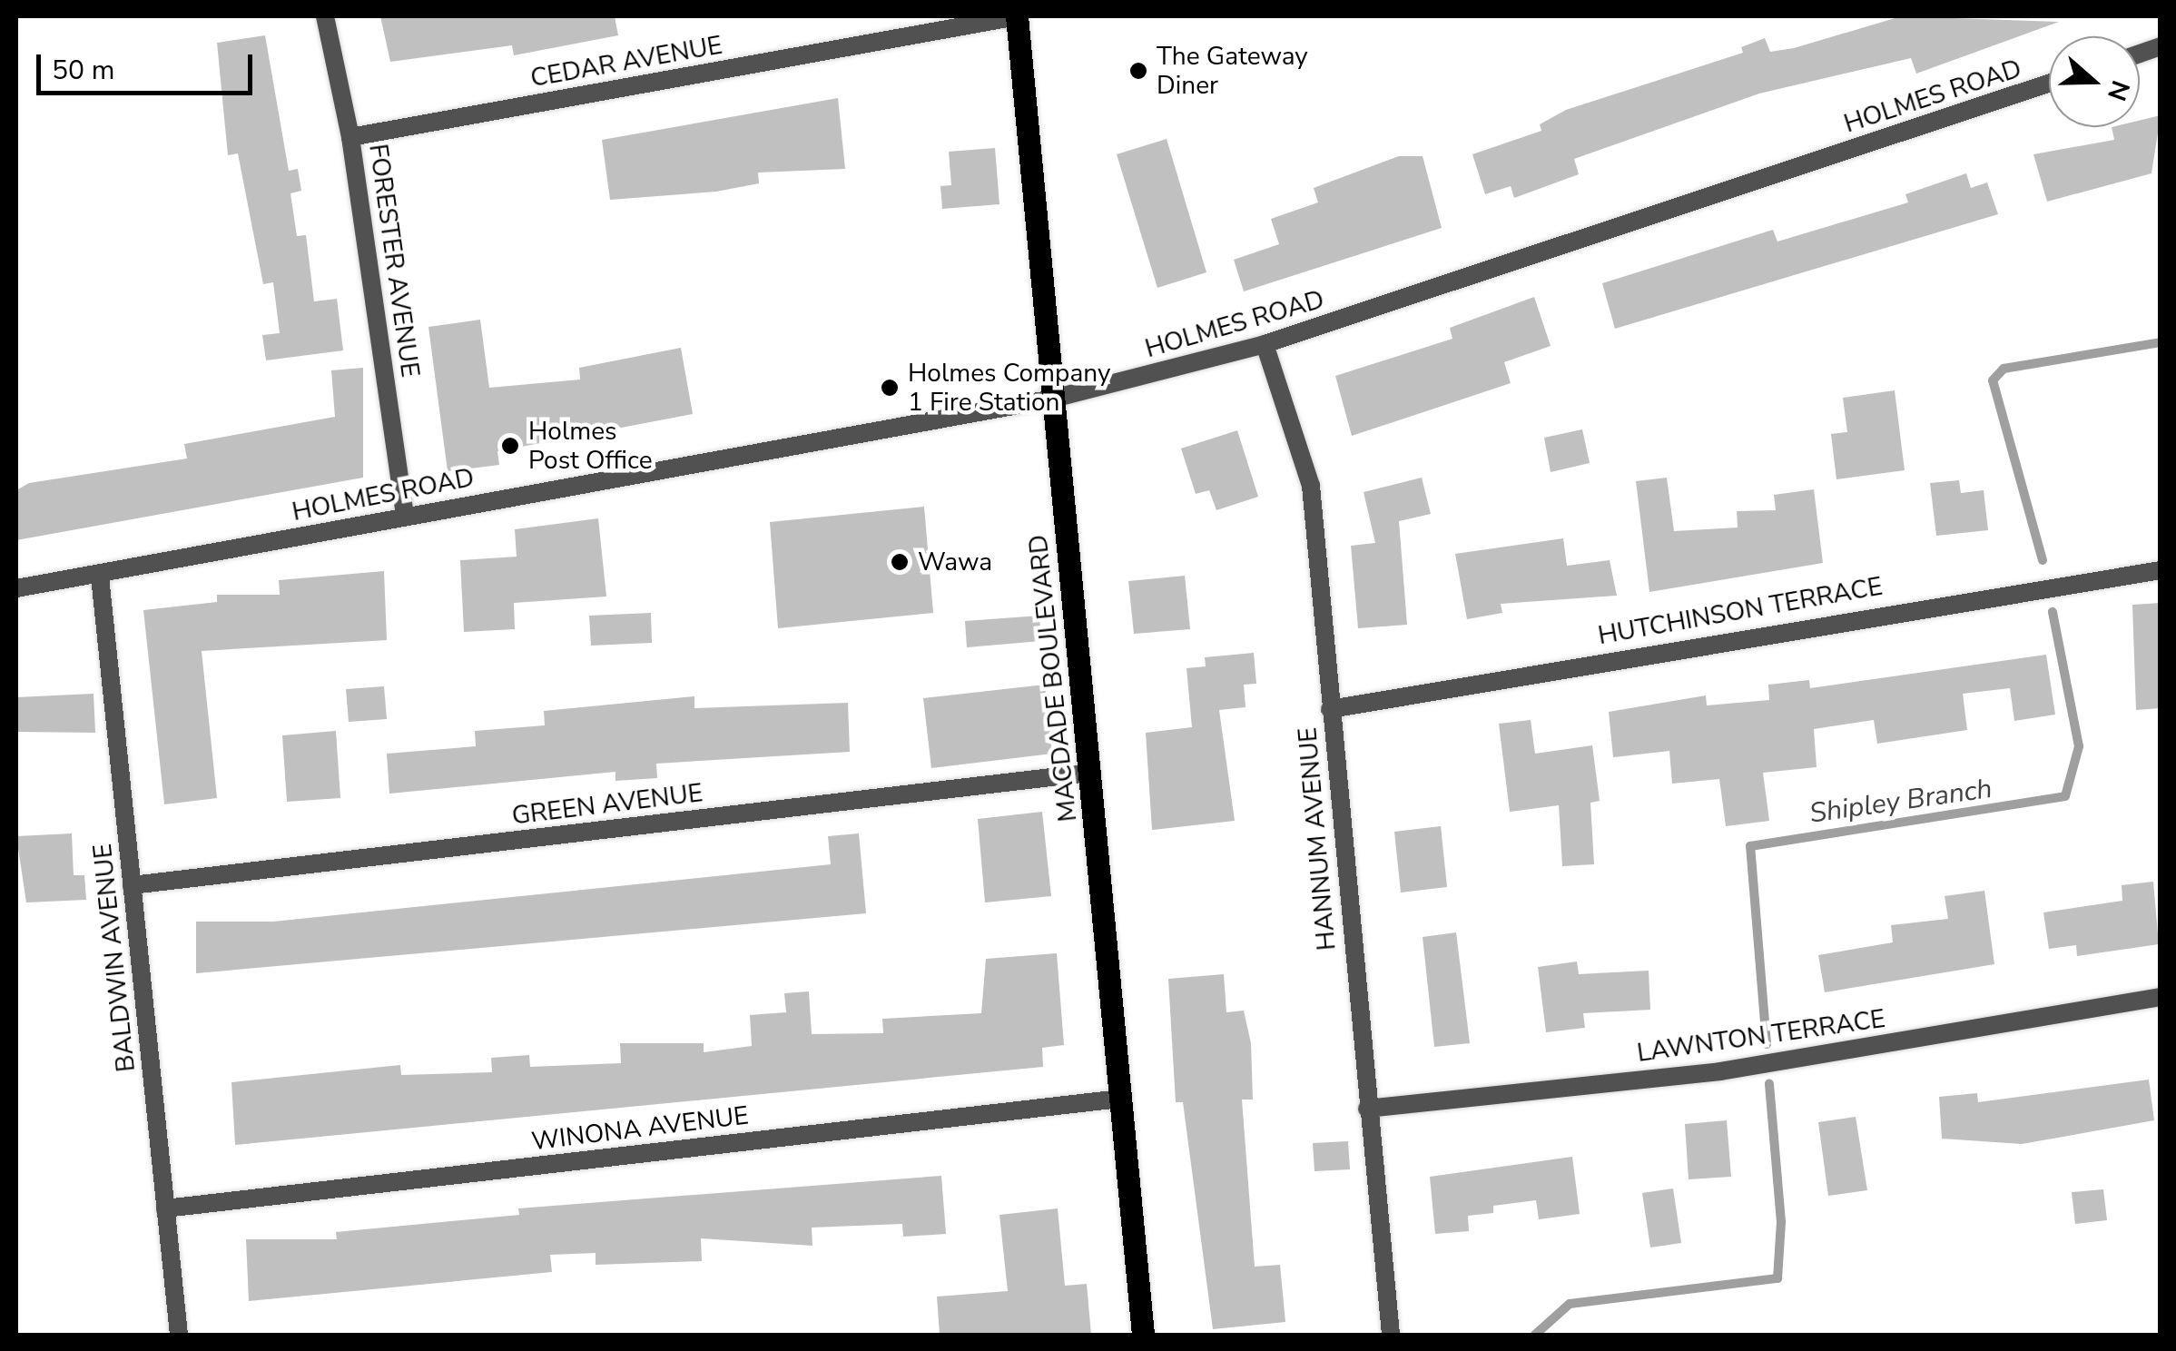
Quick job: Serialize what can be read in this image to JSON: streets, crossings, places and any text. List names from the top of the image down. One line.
{"streets":{"main road":["MACDADE BOULEVARD"],"street":["CEDAR AVENUE","HOLMES ROAD","FORESTER AVENUE","HUTCHINSON TERRACE","GREEN AVENUE","HANNUM AVENUE","BALDWIN AVENUE","LAWNTON TERRACE","WINONA AVENUE"]},"crossings":[["CEDAR AVENUE","FORESTER AVENUE"],["CEDAR AVENUE","MACDADE BOULEVARD"],["HOLMES ROAD","FORESTER AVENUE"],["HOLMES ROAD","MACDADE BOULEVARD"],["HOLMES ROAD","HANNUM AVENUE"],["HOLMES ROAD","BALDWIN AVENUE"],["HUTCHINSON TERRACE","HANNUM AVENUE"],["MACDADE BOULEVARD","GREEN AVENUE"],["MACDADE BOULEVARD","WINONA AVENUE"],["GREEN AVENUE","BALDWIN AVENUE"],["HANNUM AVENUE","LAWNTON TERRACE"],["BALDWIN AVENUE","WINONA AVENUE"]],"water":["Shipley Branch"],"places":["The Gateway Diner","Holmes Company 1 Fire Station","Holmes Post Office","Wawa"],"scale_bar":"50 m","north":"right"}
